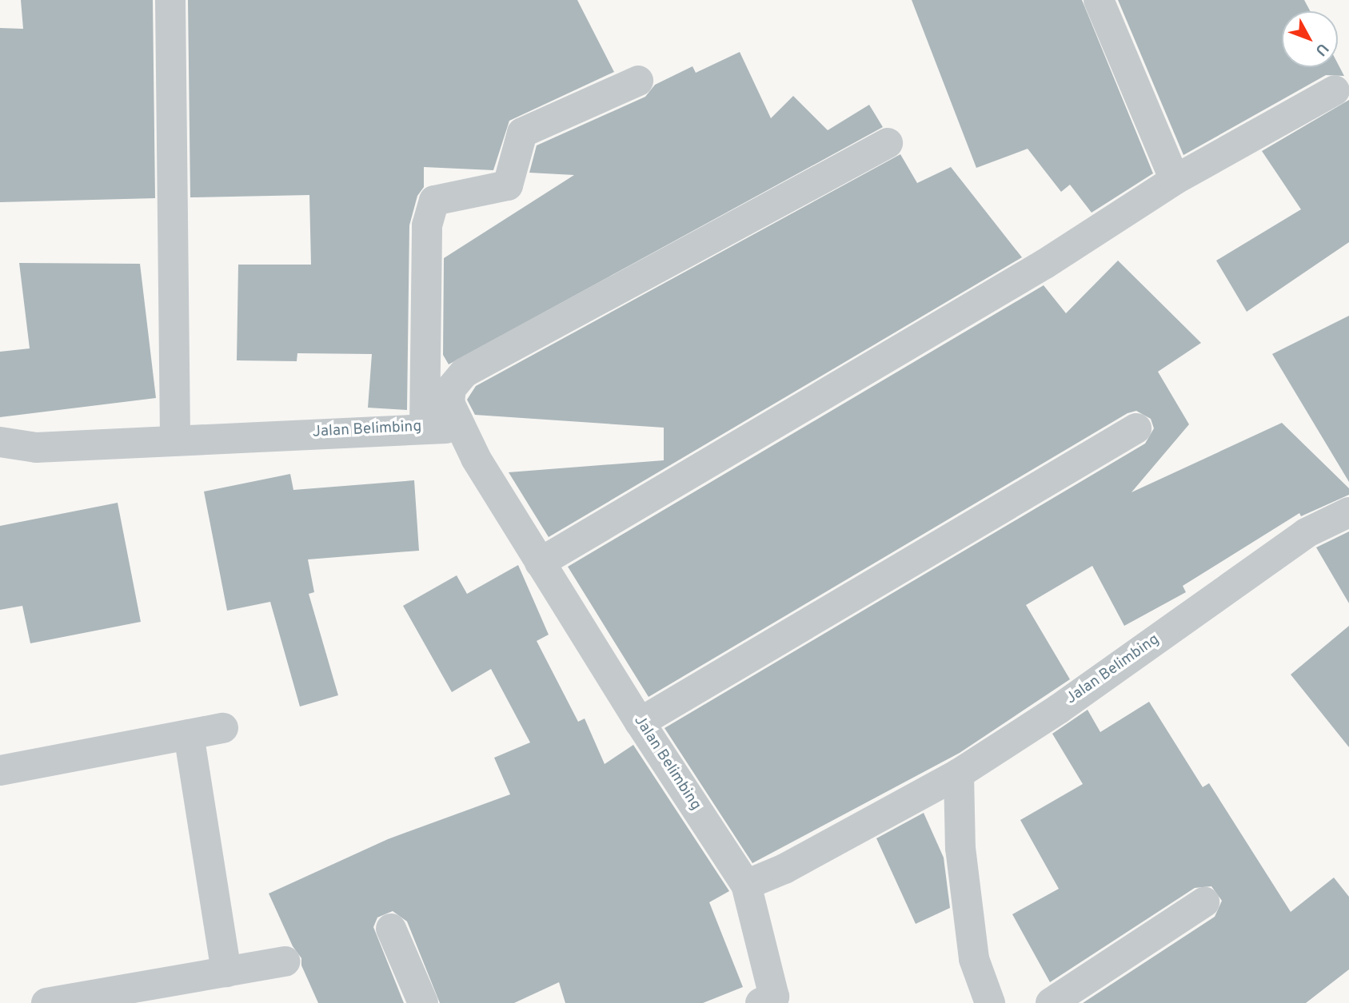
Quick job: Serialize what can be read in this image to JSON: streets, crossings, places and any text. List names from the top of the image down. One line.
{"streets":{"street":["Jalan Belimbing"]},"north":"bottom right"}
